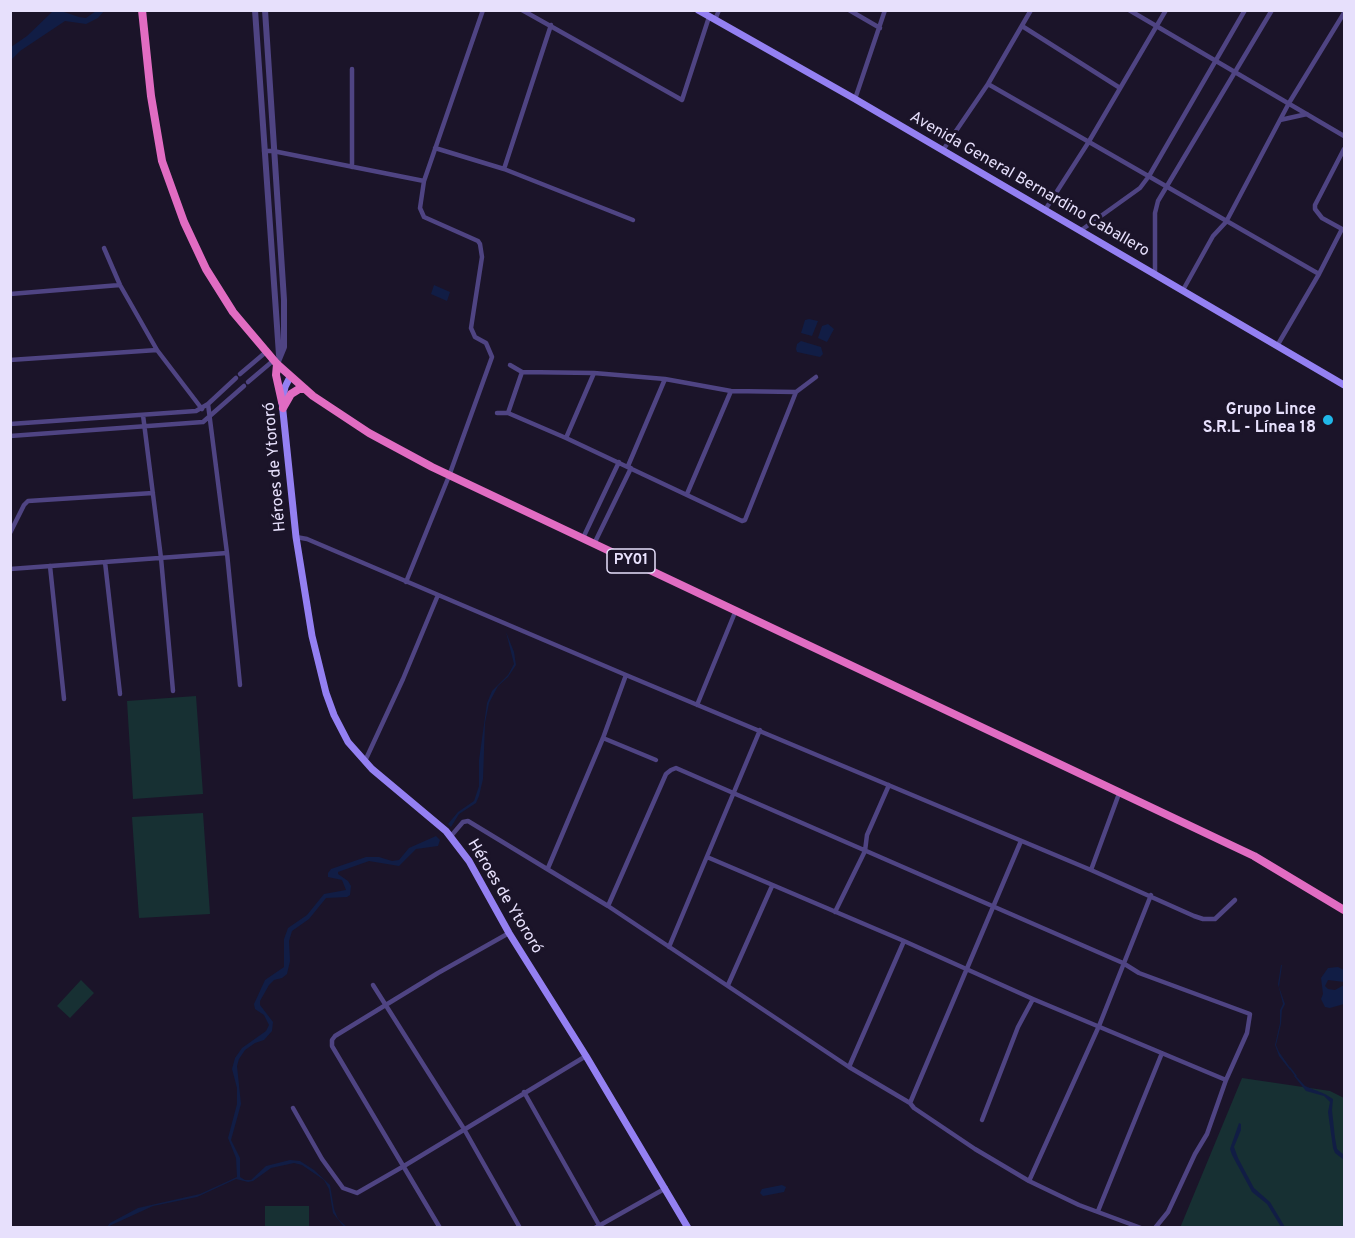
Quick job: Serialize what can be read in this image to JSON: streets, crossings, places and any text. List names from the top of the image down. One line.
{"streets":{"highway":["PY01"],"main road":["Avenida General Bernardino Caballero","Héroes de Ytororó"]},"crossings":[["Héroes de Ytororó","PY01"]],"places":["Grupo Lince S.R.L - Línea 18"]}
